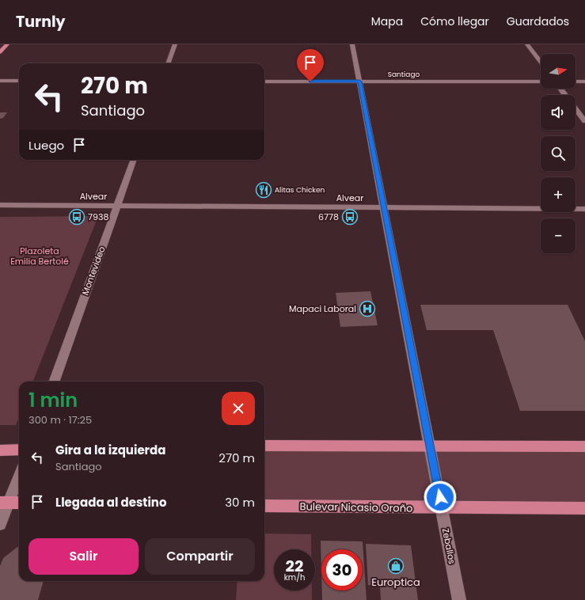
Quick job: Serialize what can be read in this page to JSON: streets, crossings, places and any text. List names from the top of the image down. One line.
{"streets":{"main road":["Bulevar Nicasio Oroño"],"street":["Santiago","Alvear","Montevideo","Zeballos"]},"crossings":[["Santiago","Zeballos"],["Alvear","Montevideo"],["Alvear","Zeballos"],["Bulevar Nicasio Oroño","Zeballos"]],"parks":["Plazoleta Emilia Bertolé"],"places":{"restaurant":["Alitas Chicken"],"bus stop":["7938","6778"],"hospital":["Mapaci Laboral"],"shop":["Europtica"]},"north":"right","page":{"header":"Turnly","nav":["Mapa","Cómo llegar","Guardados"],"map_buttons":["+","−"],"turn":["270 m","Santiago"],"then":"Luego","heading":["1 min","300 m · 17:25"],"list":[{"name":"Gira a la izquierda","note":"Santiago","value":"270 m"},{"name":"Llegada al destino","value":"30 m"}],"buttons":["Salir","Compartir"],"speed":"22 km/h","limit":"30"}}
